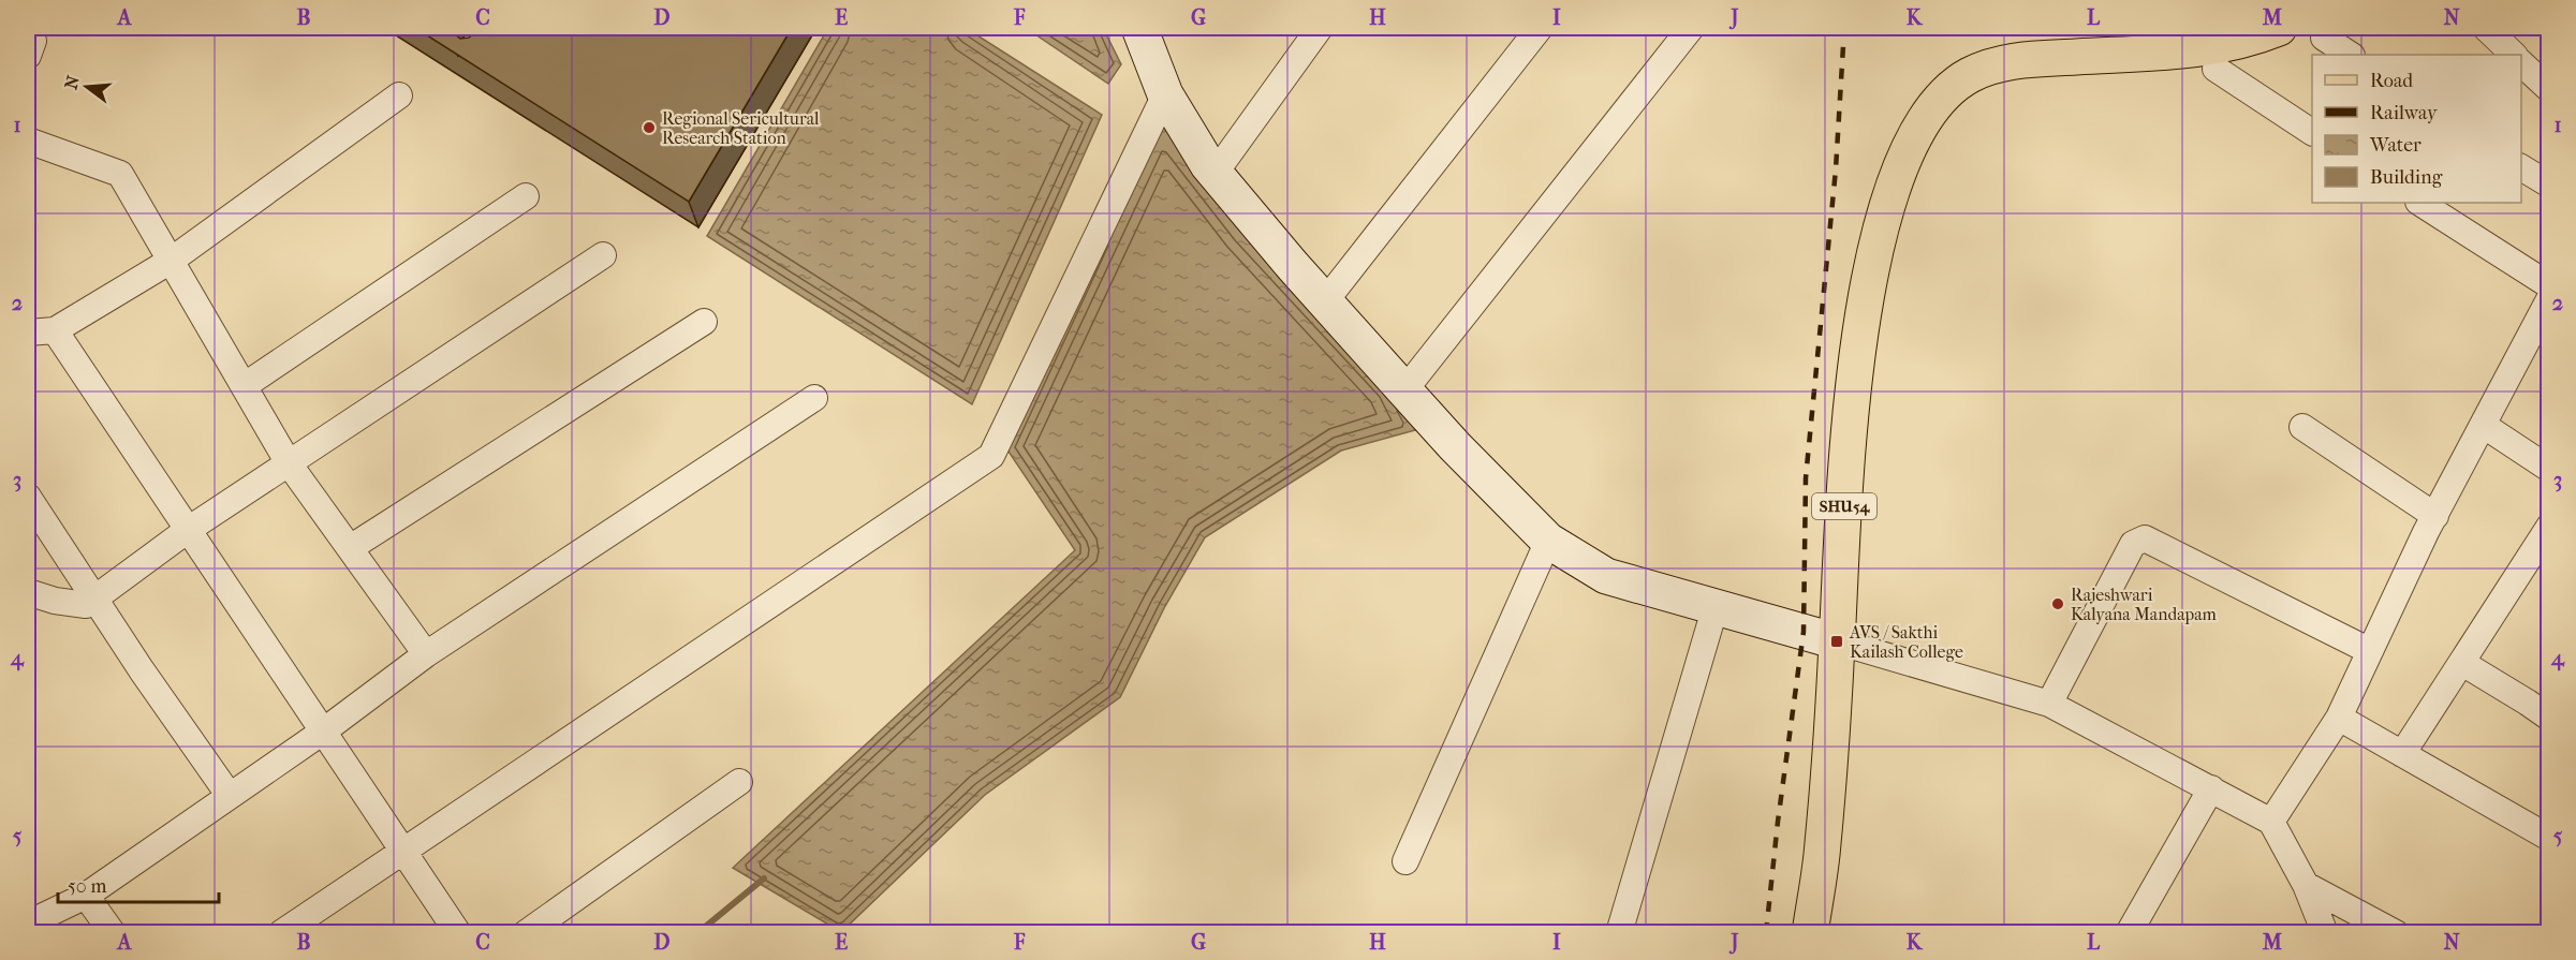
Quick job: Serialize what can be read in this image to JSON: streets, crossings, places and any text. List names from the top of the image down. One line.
{"streets":{"main road":["SHU54"]},"places":{"other":["Regional Sericultural Research Station","Rajeshwari Kalyana Mandapam"],"transit":["AVS / Sakthi Kailash College"]},"legend":["Road","Railway","Water","Building"],"scale_bar":"50 m","north":"left","grid":{"columns":["A","B","C","D","E","F","G","H","I","J","K","L","M","N"],"rows":["1","2","3","4","5"]}}
